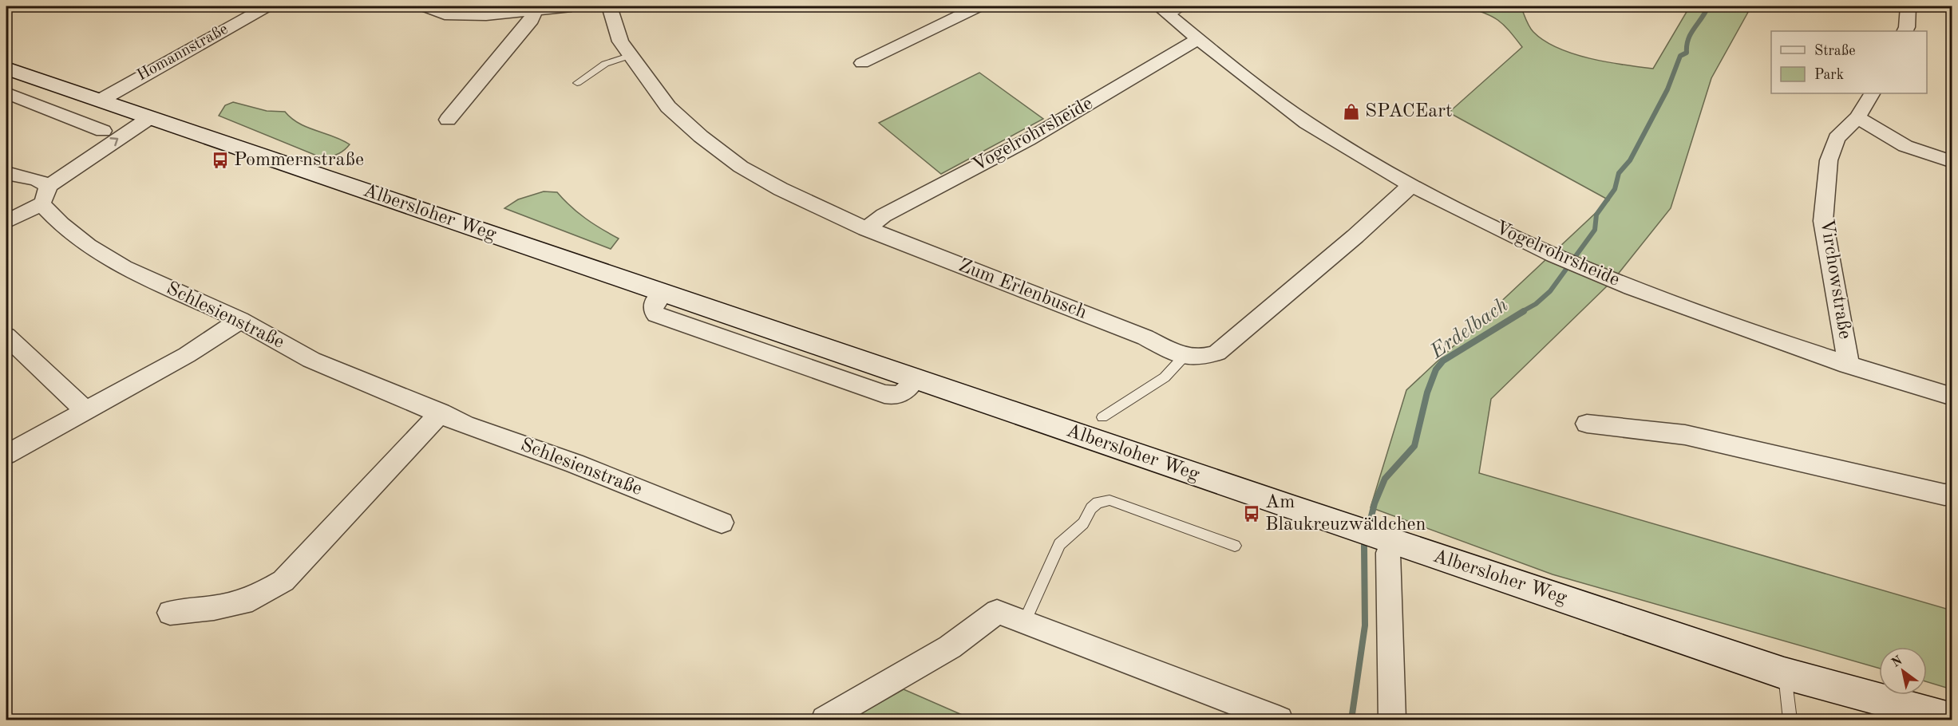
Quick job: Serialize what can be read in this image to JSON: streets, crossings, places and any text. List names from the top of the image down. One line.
{"streets":{"main road":["Albersloher Weg"],"street":["Homannstraße","Vogelrohrsheide","Virchowstraße","Zum Erlenbusch","Schlesienstraße"]},"crossings":[["Homannstraße","Albersloher Weg"],["Vogelrohrsheide","Virchowstraße"],["Vogelrohrsheide","Zum Erlenbusch"]],"water":["Erdelbach"],"places":{"shop":["SPACEart"],"bus stop":["Pommernstraße","Am Blaukreuzwäldchen"]},"legend":["Straße","Park"],"north":"top left"}
